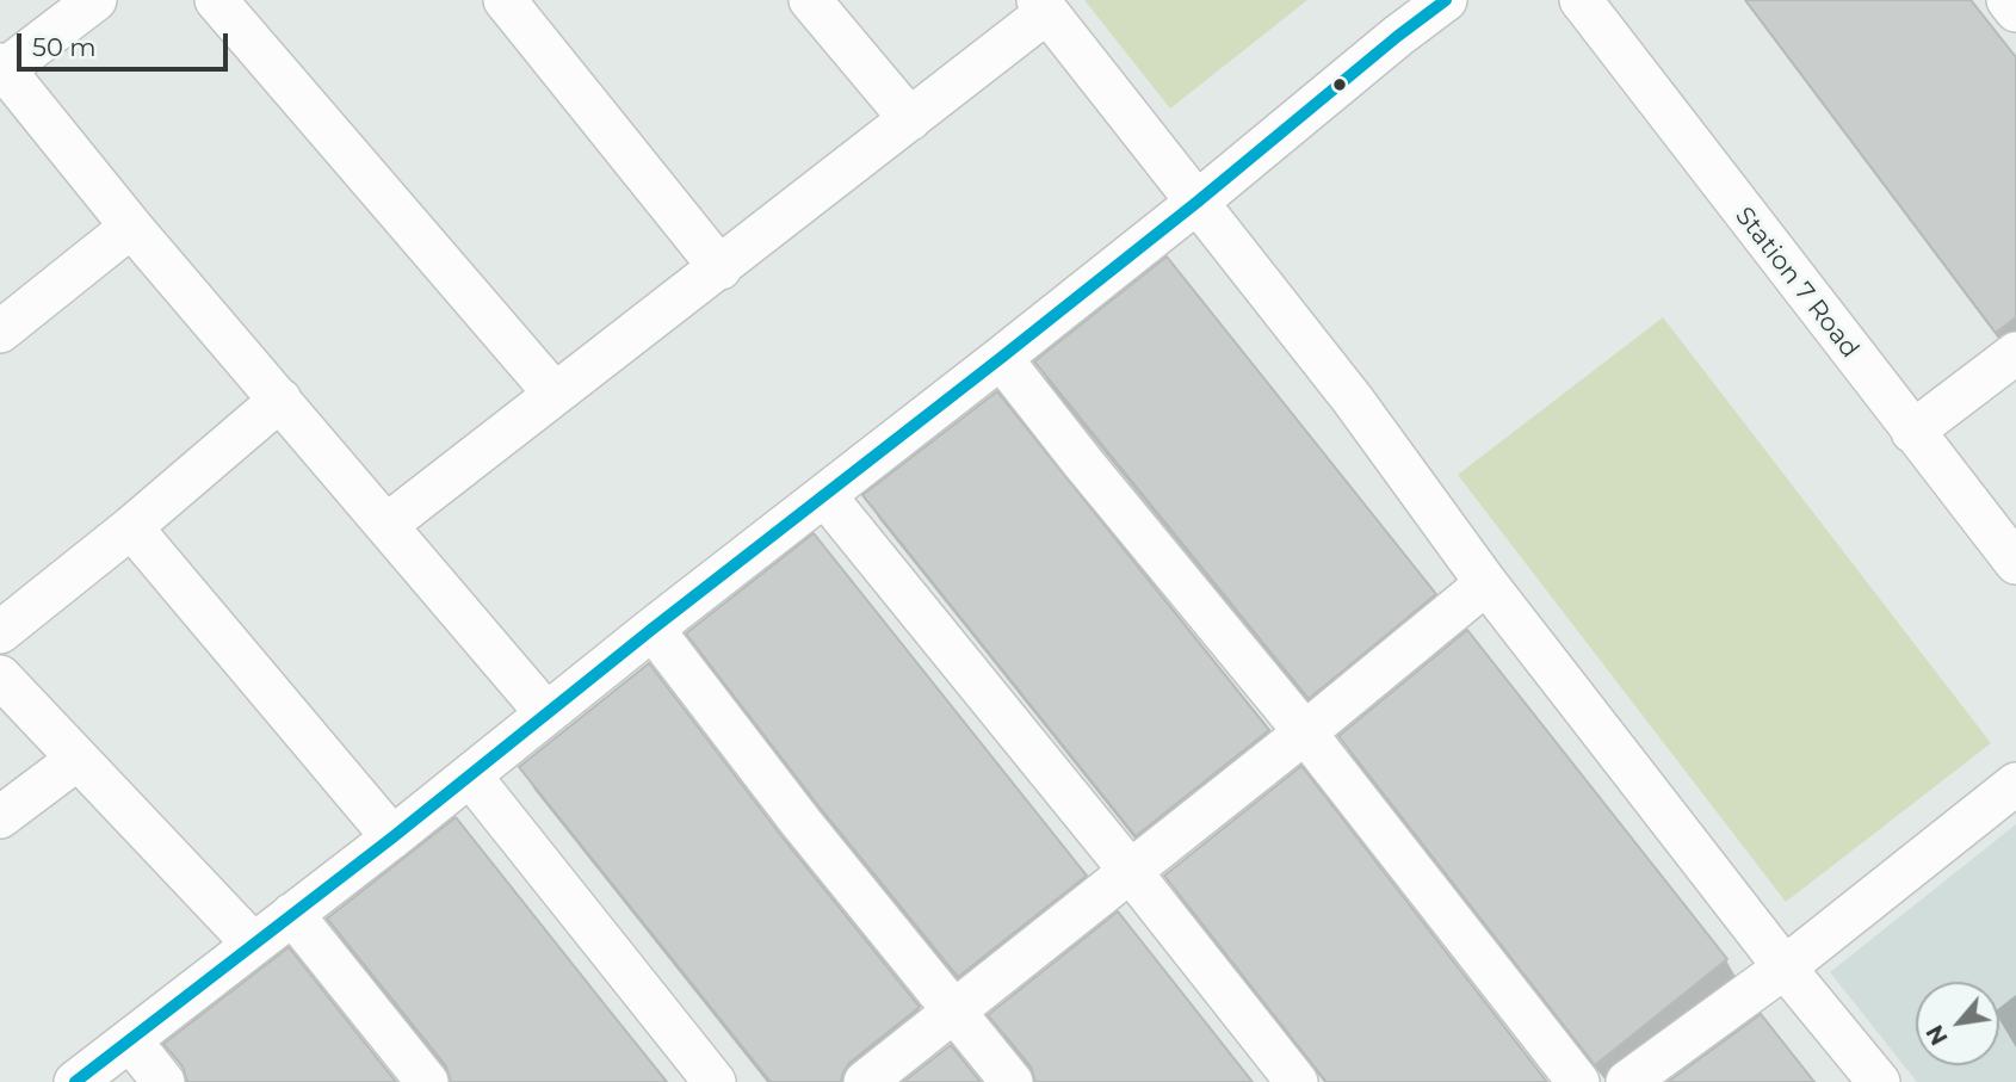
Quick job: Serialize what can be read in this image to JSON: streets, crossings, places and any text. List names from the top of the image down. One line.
{"streets":{"street":["Station 7 Road"]},"scale_bar":"50 m","north":"bottom left"}
